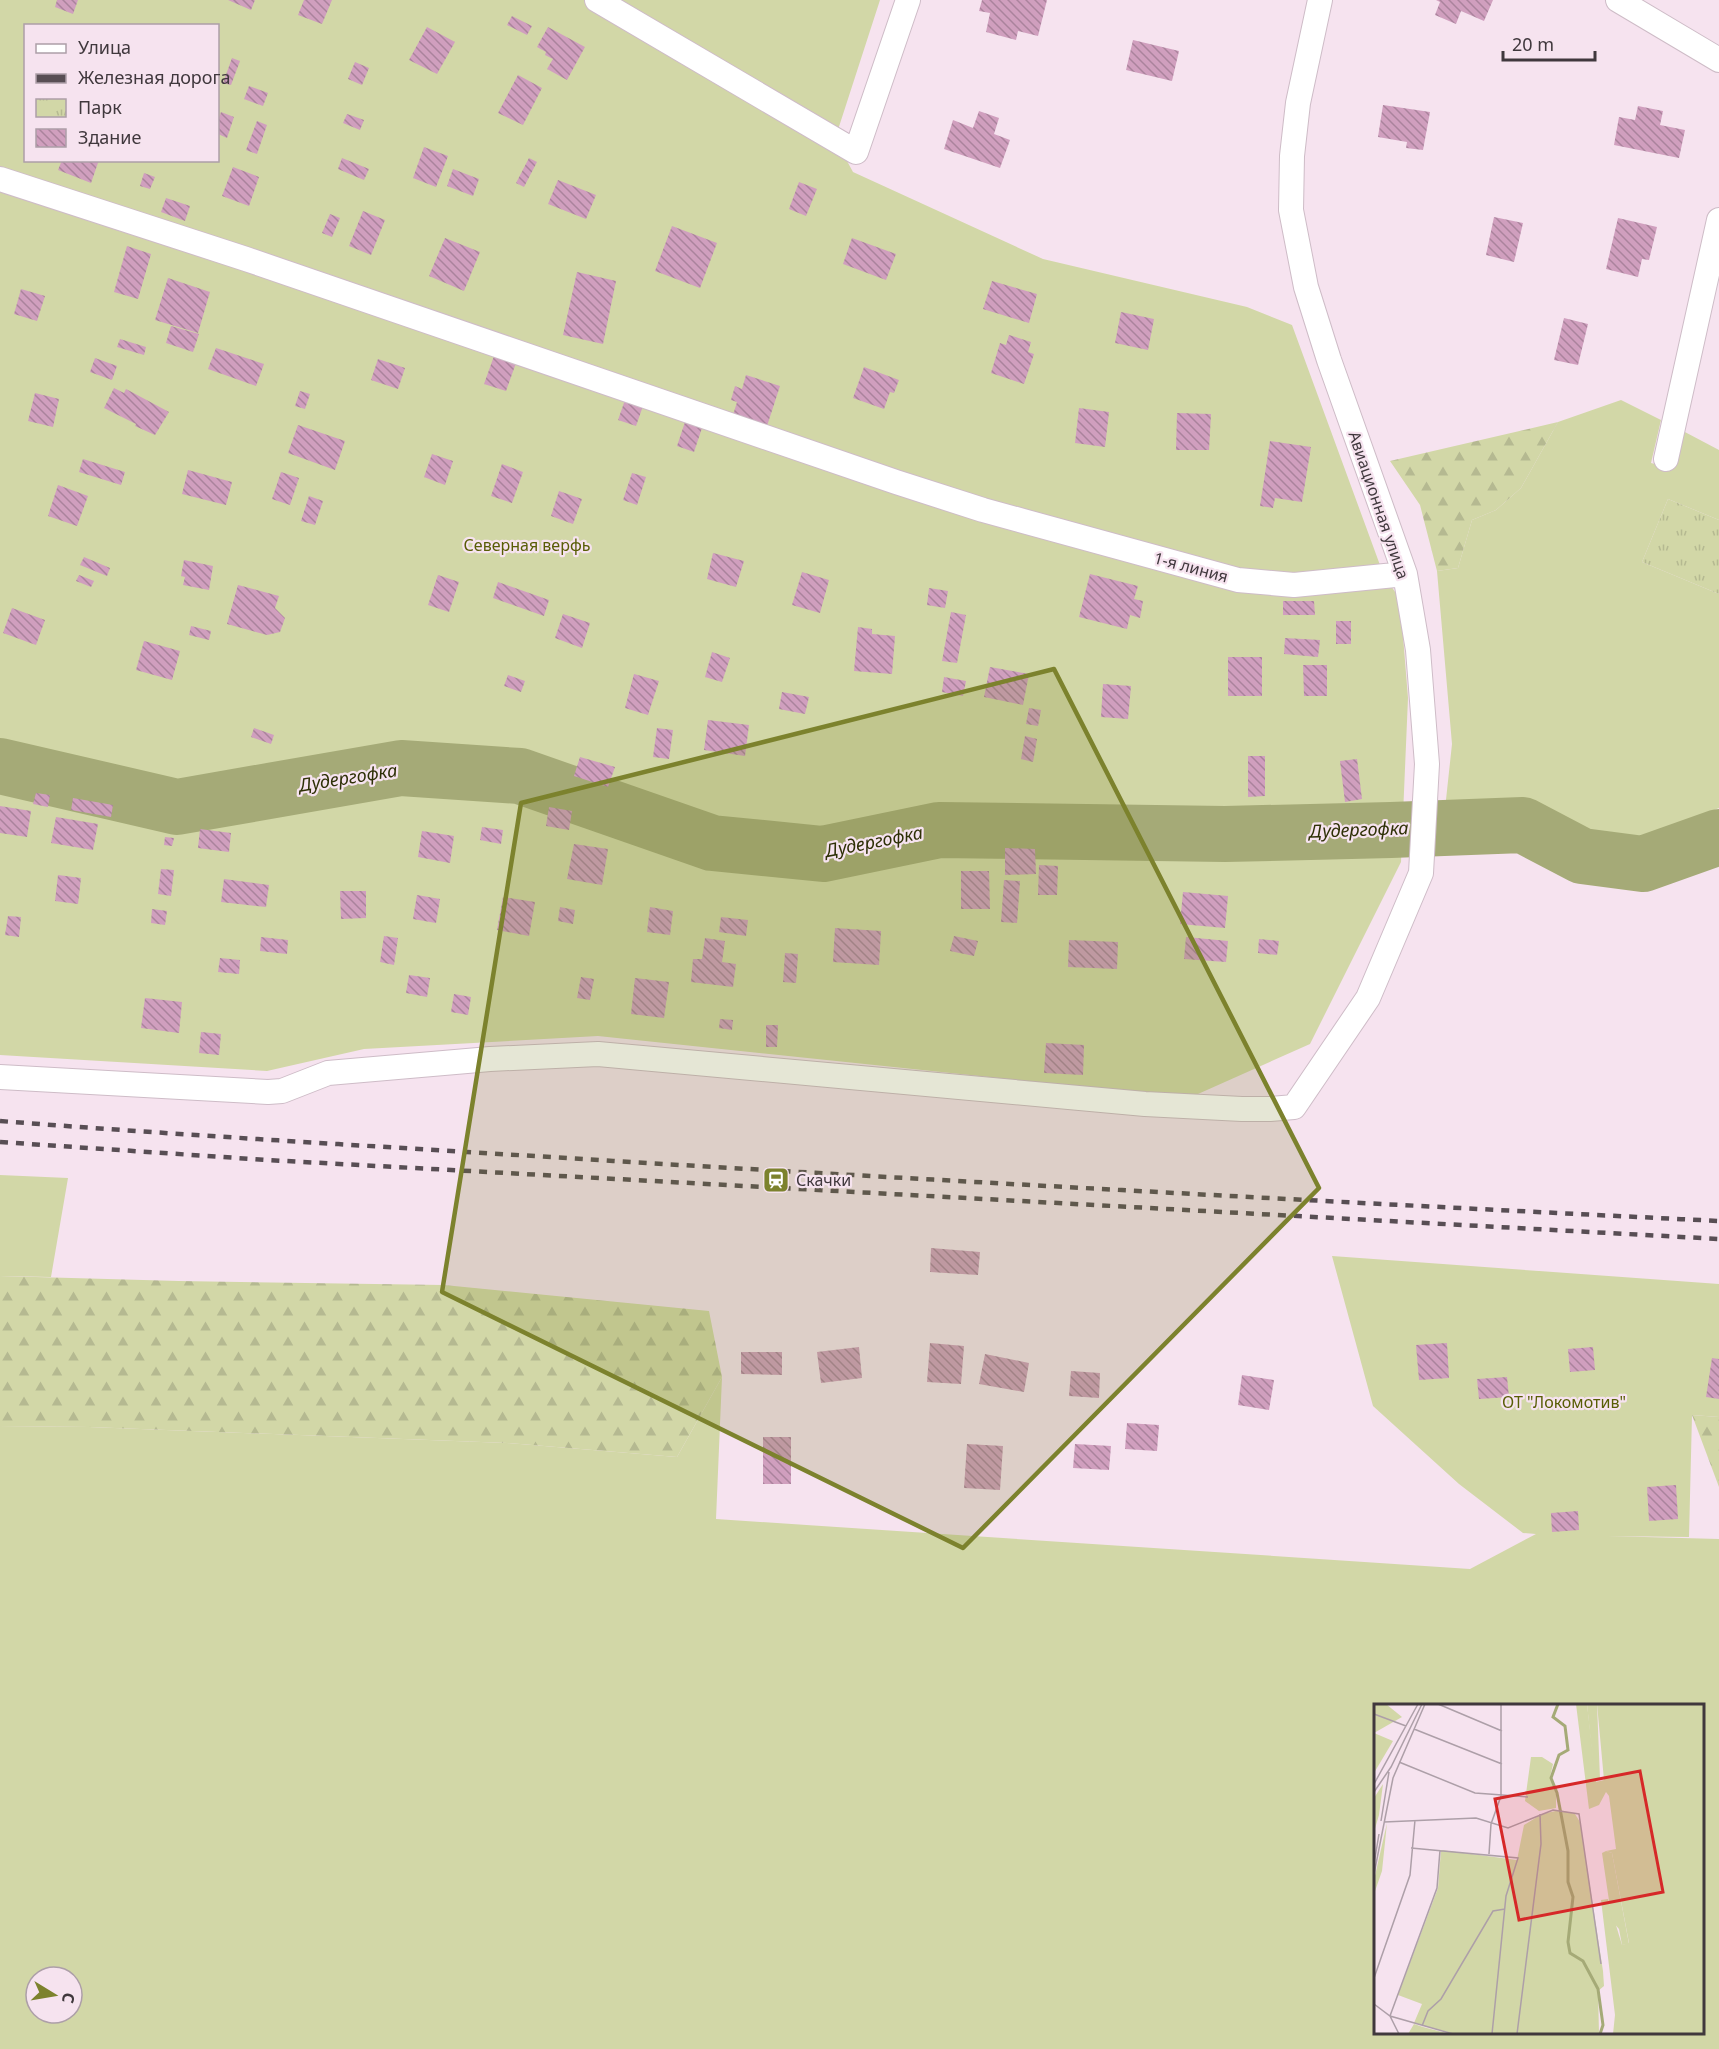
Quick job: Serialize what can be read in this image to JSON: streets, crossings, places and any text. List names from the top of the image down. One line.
{"streets":{"street":["Авиационная улица","1-я линия"]},"crossings":[["Авиационная улица","1-я линия"]],"water":["Дудергофка"],"parks":["Северная верфь","ОТ \"Локомотив\""],"places":{"station":["Скачки"]},"legend":["Улица","Железная дорога","Парк","Здание"],"scale_bar":"20 m","north":"right"}
